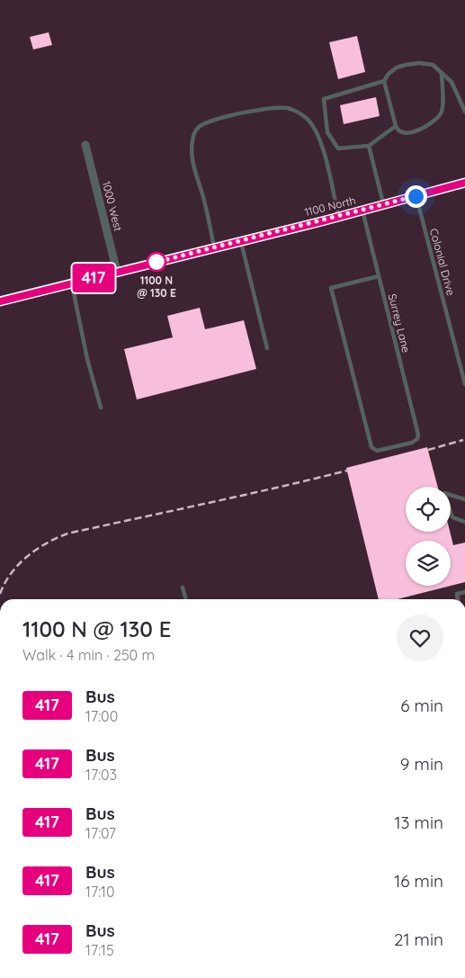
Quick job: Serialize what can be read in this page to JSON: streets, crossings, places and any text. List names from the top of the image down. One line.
{"streets":{"main road":["1100 North"],"street":["1000 West"],"lane":["Colonial Drive","Surrey Lane"]},"crossings":[["1000 West","1100 North"],["1100 North","Colonial Drive"],["1100 North","Surrey Lane"]],"places":["1100 N @ 130 E"],"lines":["bus line 417"],"page":{"on_map":"417","heading":["1100 N @ 130 E","Walk · 4 min · 250 m"],"list":[{"mark":"417","name":"Bus","note":"17:00","value":"6 min"},{"mark":"417","name":"Bus","note":"17:03","value":"9 min"},{"mark":"417","name":"Bus","note":"17:07","value":"13 min"},{"mark":"417","name":"Bus","note":"17:10","value":"16 min"},{"mark":"417","name":"Bus","note":"17:15","value":"21 min"}]}}
